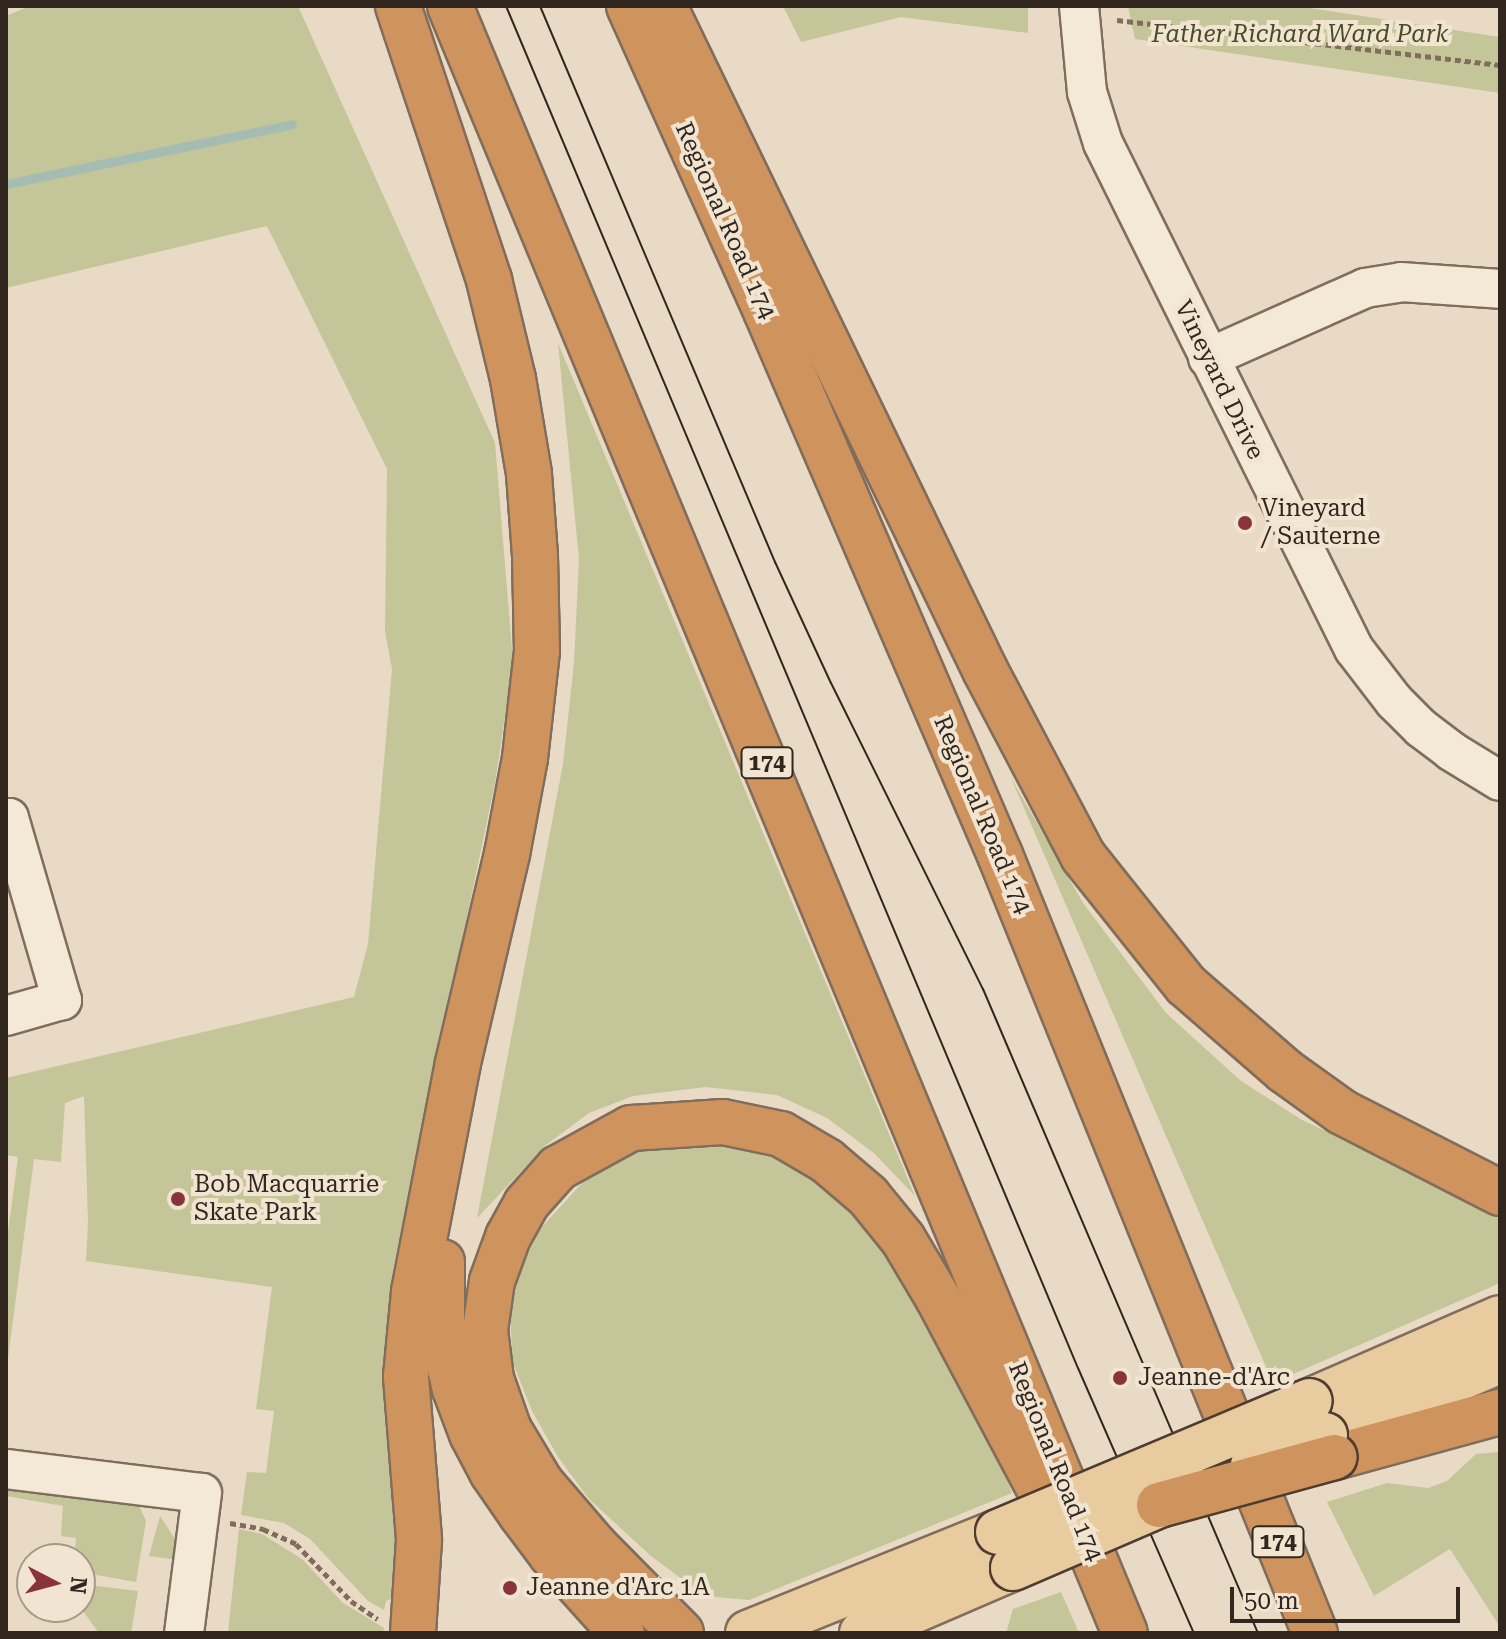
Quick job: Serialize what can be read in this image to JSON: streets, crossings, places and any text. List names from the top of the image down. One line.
{"streets":{"highway":["Regional Road 174","174"],"street":["Vineyard Drive"]},"parks":["Father Richard Ward Park"],"places":["Vineyard / Sauterne","Bob Macquarrie Skate Park","Jeanne-d'Arc","Jeanne d'Arc 1A"],"scale_bar":"50 m","north":"right"}
